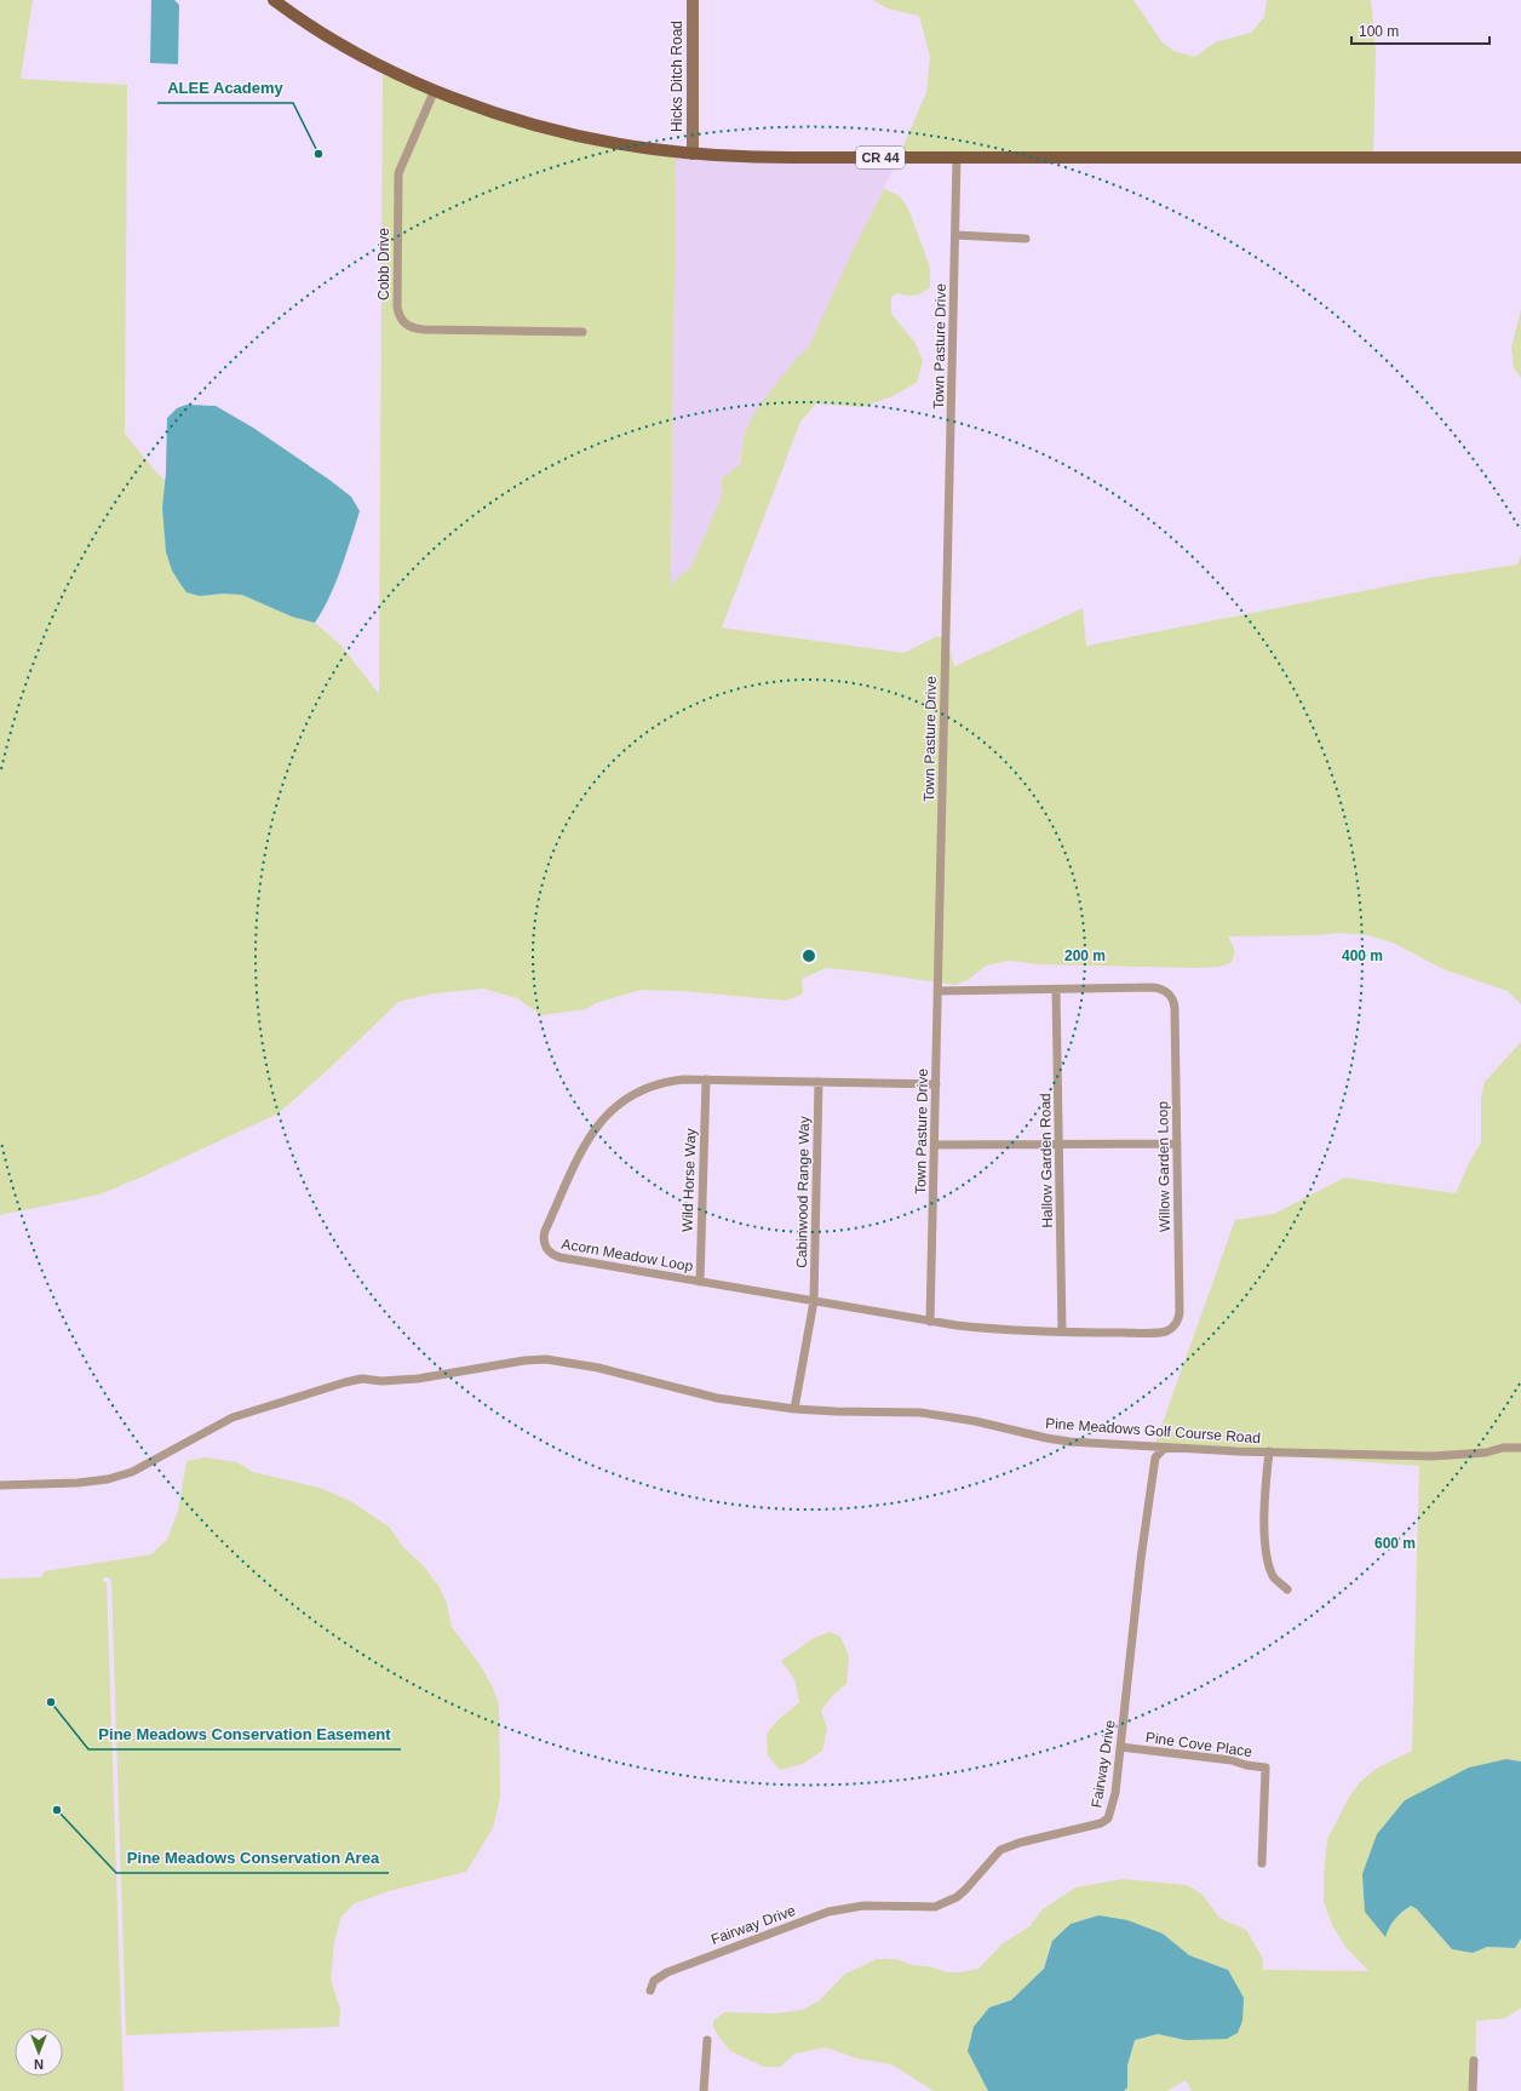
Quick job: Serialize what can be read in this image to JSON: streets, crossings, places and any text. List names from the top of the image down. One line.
{"streets":{"main road":["CR 44"],"street":["Hicks Ditch Road","Cobb Drive","Town Pasture Drive","Hallow Garden Road","Willow Garden Loop","Wild Horse Way","Cabinwood Range Way","Acorn Meadow Loop","Pine Meadows Golf Course Road","Pine Cove Place","Fairway Drive"]},"crossings":[["Hicks Ditch Road","CR 44"],["CR 44","Cobb Drive"],["CR 44","Town Pasture Drive"],["Town Pasture Drive","Willow Garden Loop"],["Town Pasture Drive","Acorn Meadow Loop"],["Hallow Garden Road","Willow Garden Loop"],["Willow Garden Loop","Acorn Meadow Loop"],["Wild Horse Way","Acorn Meadow Loop"],["Cabinwood Range Way","Acorn Meadow Loop"],["Cabinwood Range Way","Pine Meadows Golf Course Road"],["Pine Meadows Golf Course Road","Fairway Drive"],["Pine Cove Place","Fairway Drive"]],"places":["ALEE Academy","Pine Meadows Conservation Easement","Pine Meadows Conservation Area"],"scale_bar":"100 m","north":"bottom","rings":["200 m","400 m","600 m"]}
